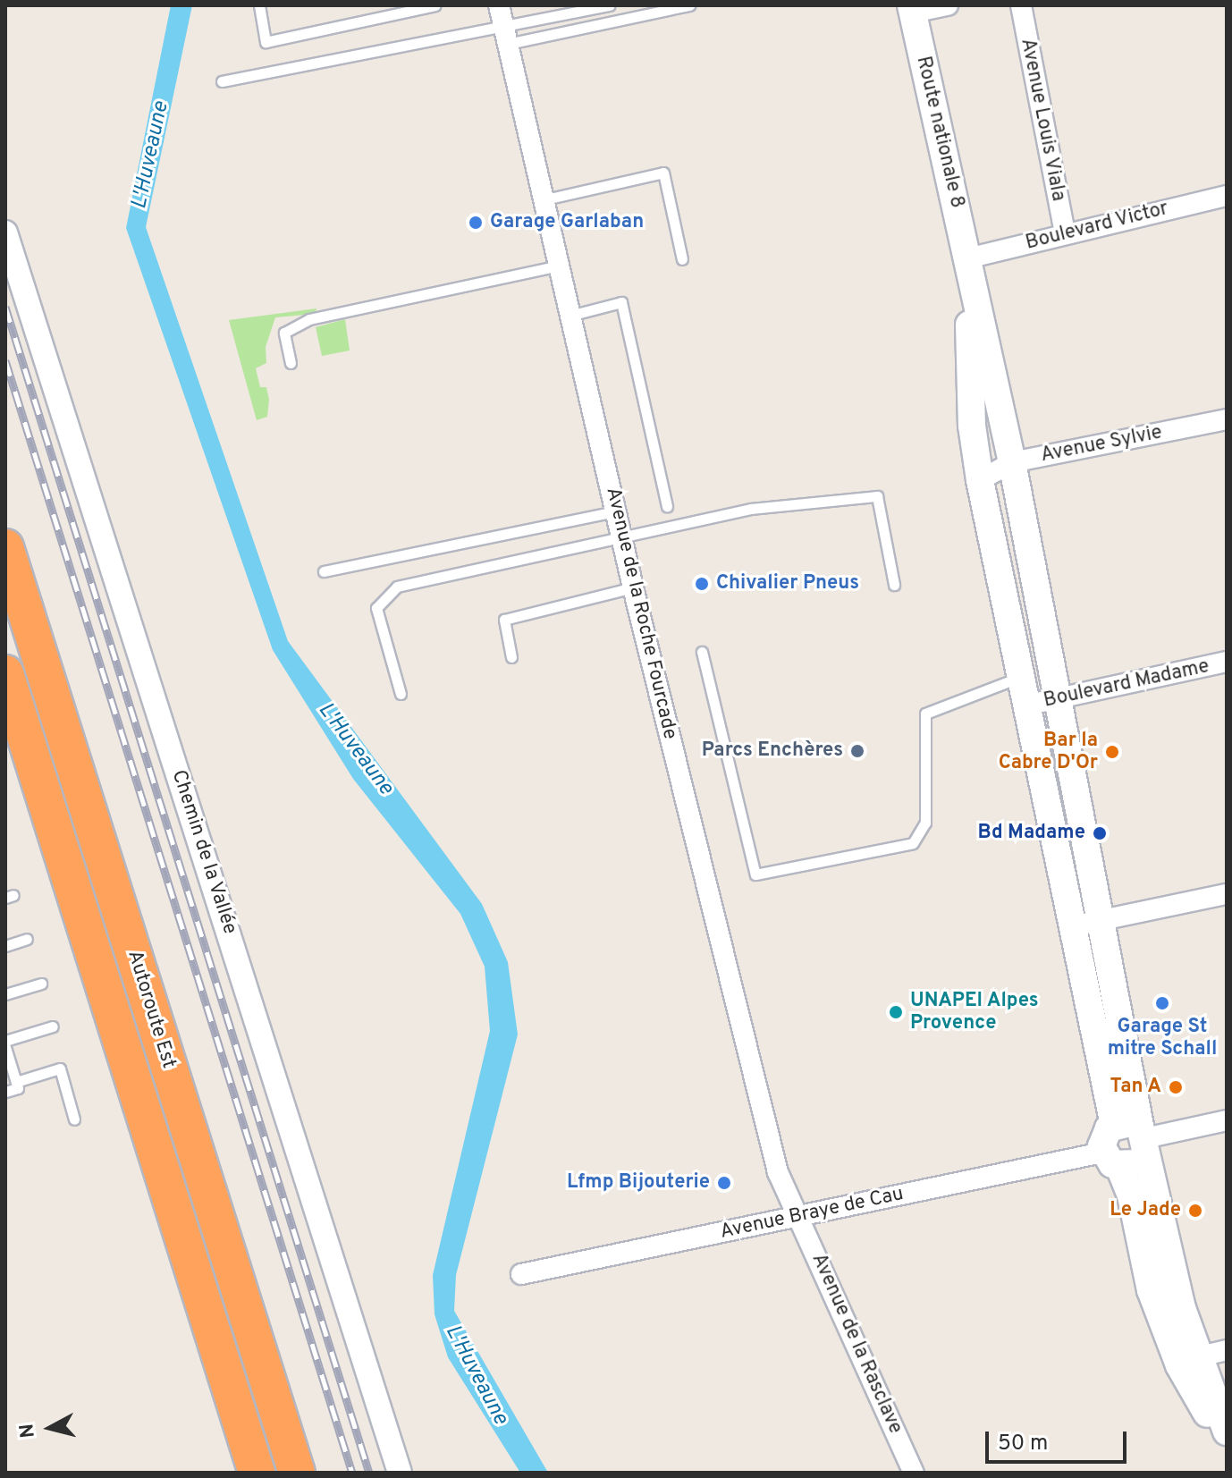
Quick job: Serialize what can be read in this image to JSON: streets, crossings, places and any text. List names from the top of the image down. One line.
{"streets":{"highway":["Autoroute Est"],"main road":["Route nationale 8"],"street":["Avenue Louis Viala","Boulevard Victor","Avenue Sylvie","Avenue de la Roche Fourcade","Boulevard Madame","Chemin de la Vallée","Avenue Braye de Cau","Avenue de la Rasclave"]},"crossings":[["Avenue Louis Viala","Boulevard Victor"],["Route nationale 8","Boulevard Victor"],["Avenue de la Roche Fourcade","Avenue Braye de Cau"],["Avenue de la Roche Fourcade","Avenue de la Rasclave"],["Avenue Braye de Cau","Avenue de la Rasclave"]],"water":["L'Huveaune"],"places":["Garage Garlaban","Chivalier Pneus","Parcs Enchères","Bar la Cabre D'Or","Bd Madame","Garage St mitre Schall","UNAPEI Alpes Provence","Tan A","Lfmp Bijouterie","Le Jade"],"scale_bar":"50 m","north":"left"}
